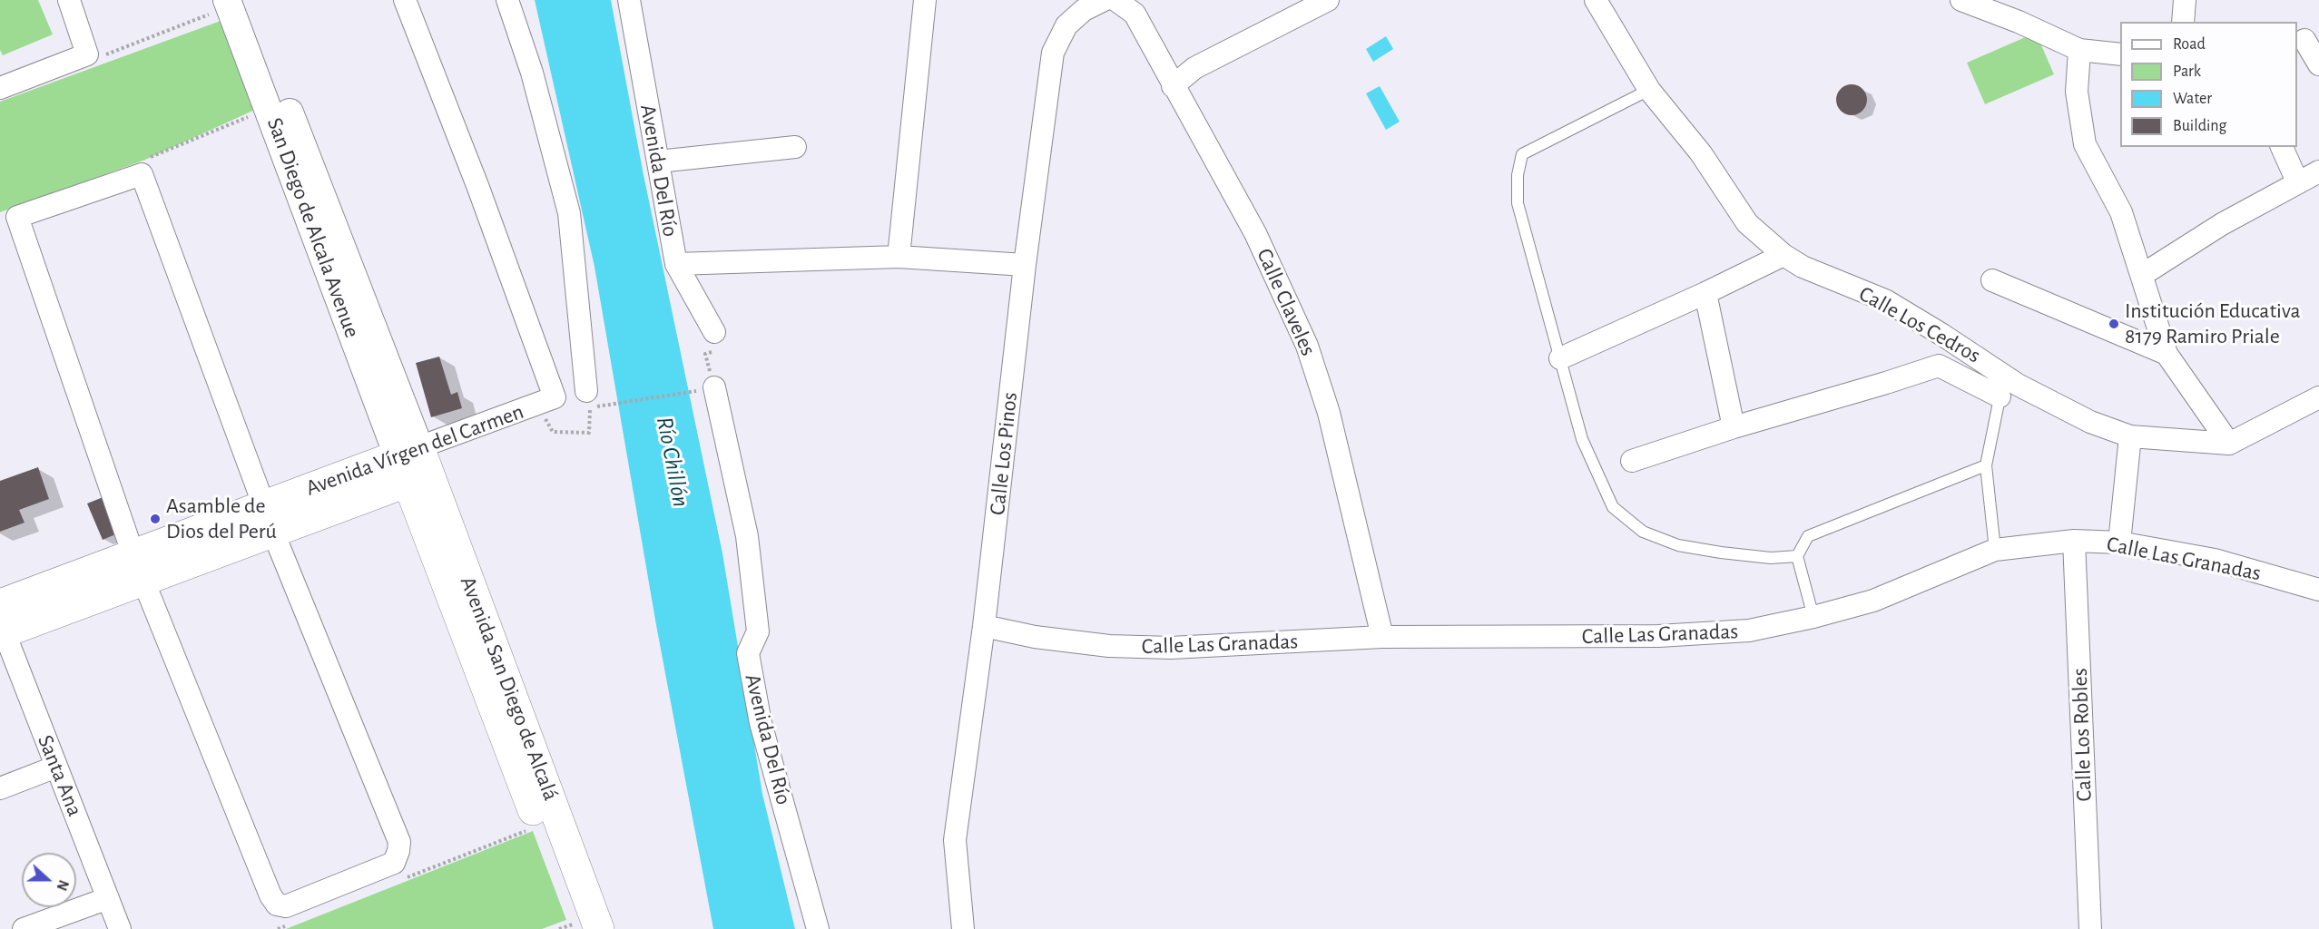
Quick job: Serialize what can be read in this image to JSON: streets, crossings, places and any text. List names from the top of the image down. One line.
{"streets":{"main road":["Avenida Vírgen del Carmen","Avenida San Diego de Alcalá"],"street":["Avenida Del Río","San Diego de Alcala Avenue","Calle Claveles","Calle Los Cedros","Calle Los Pinos","Calle Las Granadas","Calle Los Robles","Santa Ana"]},"crossings":[["San Diego de Alcala Avenue","Avenida Vírgen del Carmen"],["San Diego de Alcala Avenue","Avenida San Diego de Alcalá"],["Calle Claveles","Calle Las Granadas"],["Avenida Vírgen del Carmen","Avenida San Diego de Alcalá"],["Avenida Vírgen del Carmen","Santa Ana"],["Calle Los Pinos","Calle Las Granadas"],["Calle Las Granadas","Calle Los Robles"]],"water":["Río Chillón"],"places":["Institución Educativa 8179 Ramiro Priale","Asamble de Dios del Perú"],"legend":["Road","Park","Water","Building"],"north":"right"}
